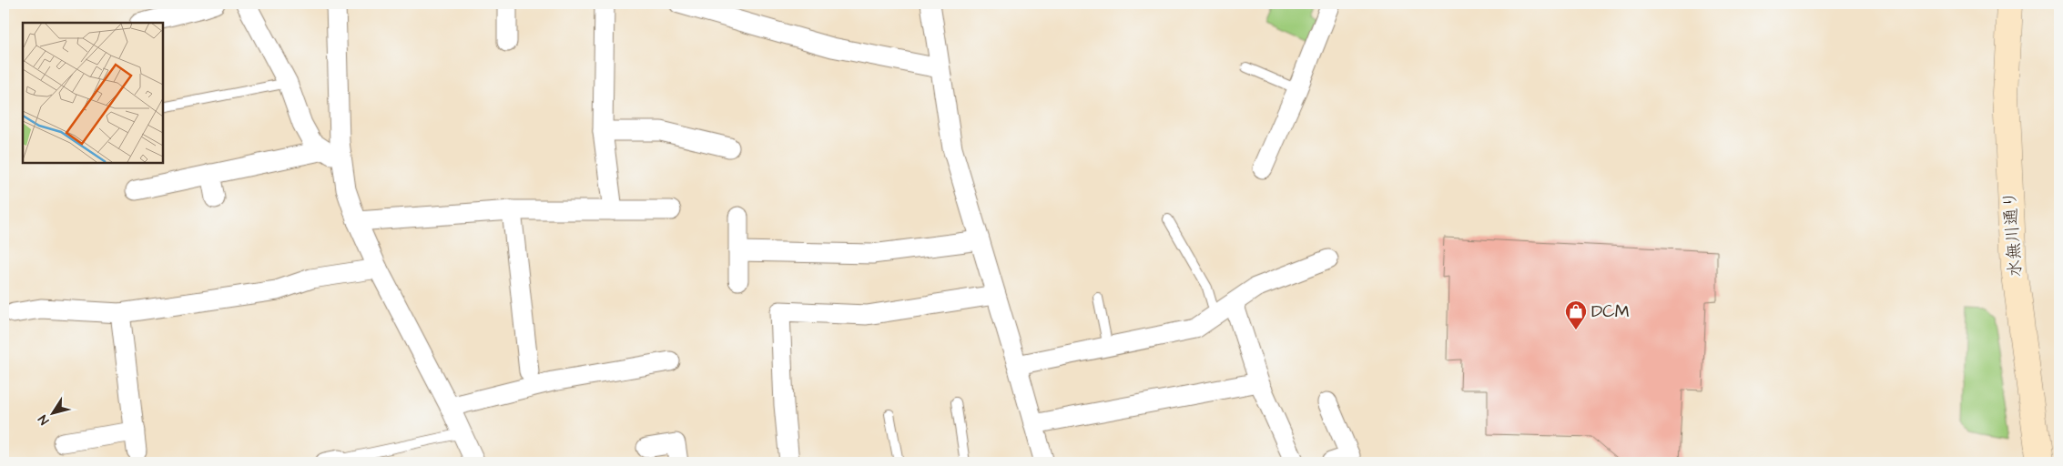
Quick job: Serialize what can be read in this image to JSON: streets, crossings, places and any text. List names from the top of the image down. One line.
{"streets":{"street":["水無川通り"]},"places":{"shop":["DCM"]},"north":"bottom left"}
